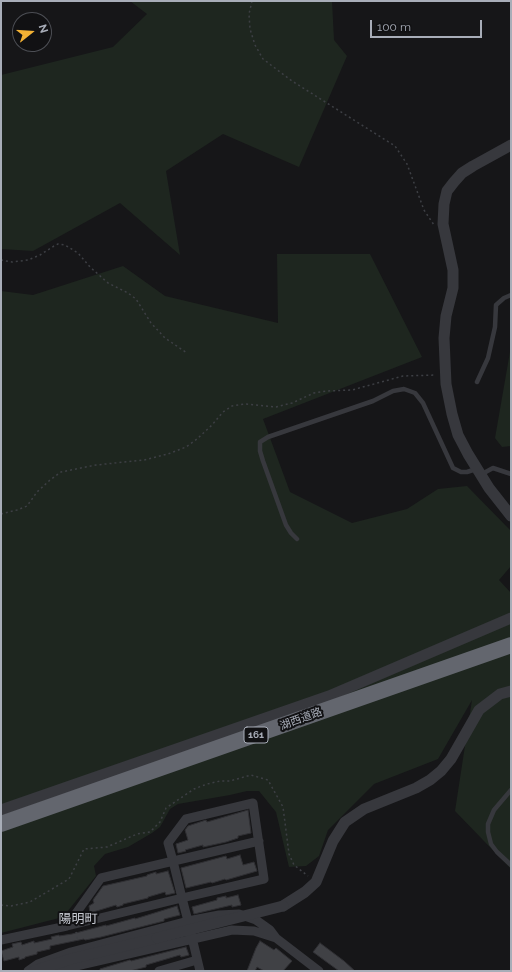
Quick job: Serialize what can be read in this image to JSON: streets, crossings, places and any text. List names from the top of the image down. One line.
{"streets":{"highway":["湖西道路","161"]},"districts":["陽明町"],"scale_bar":"100 m","north":"right"}
